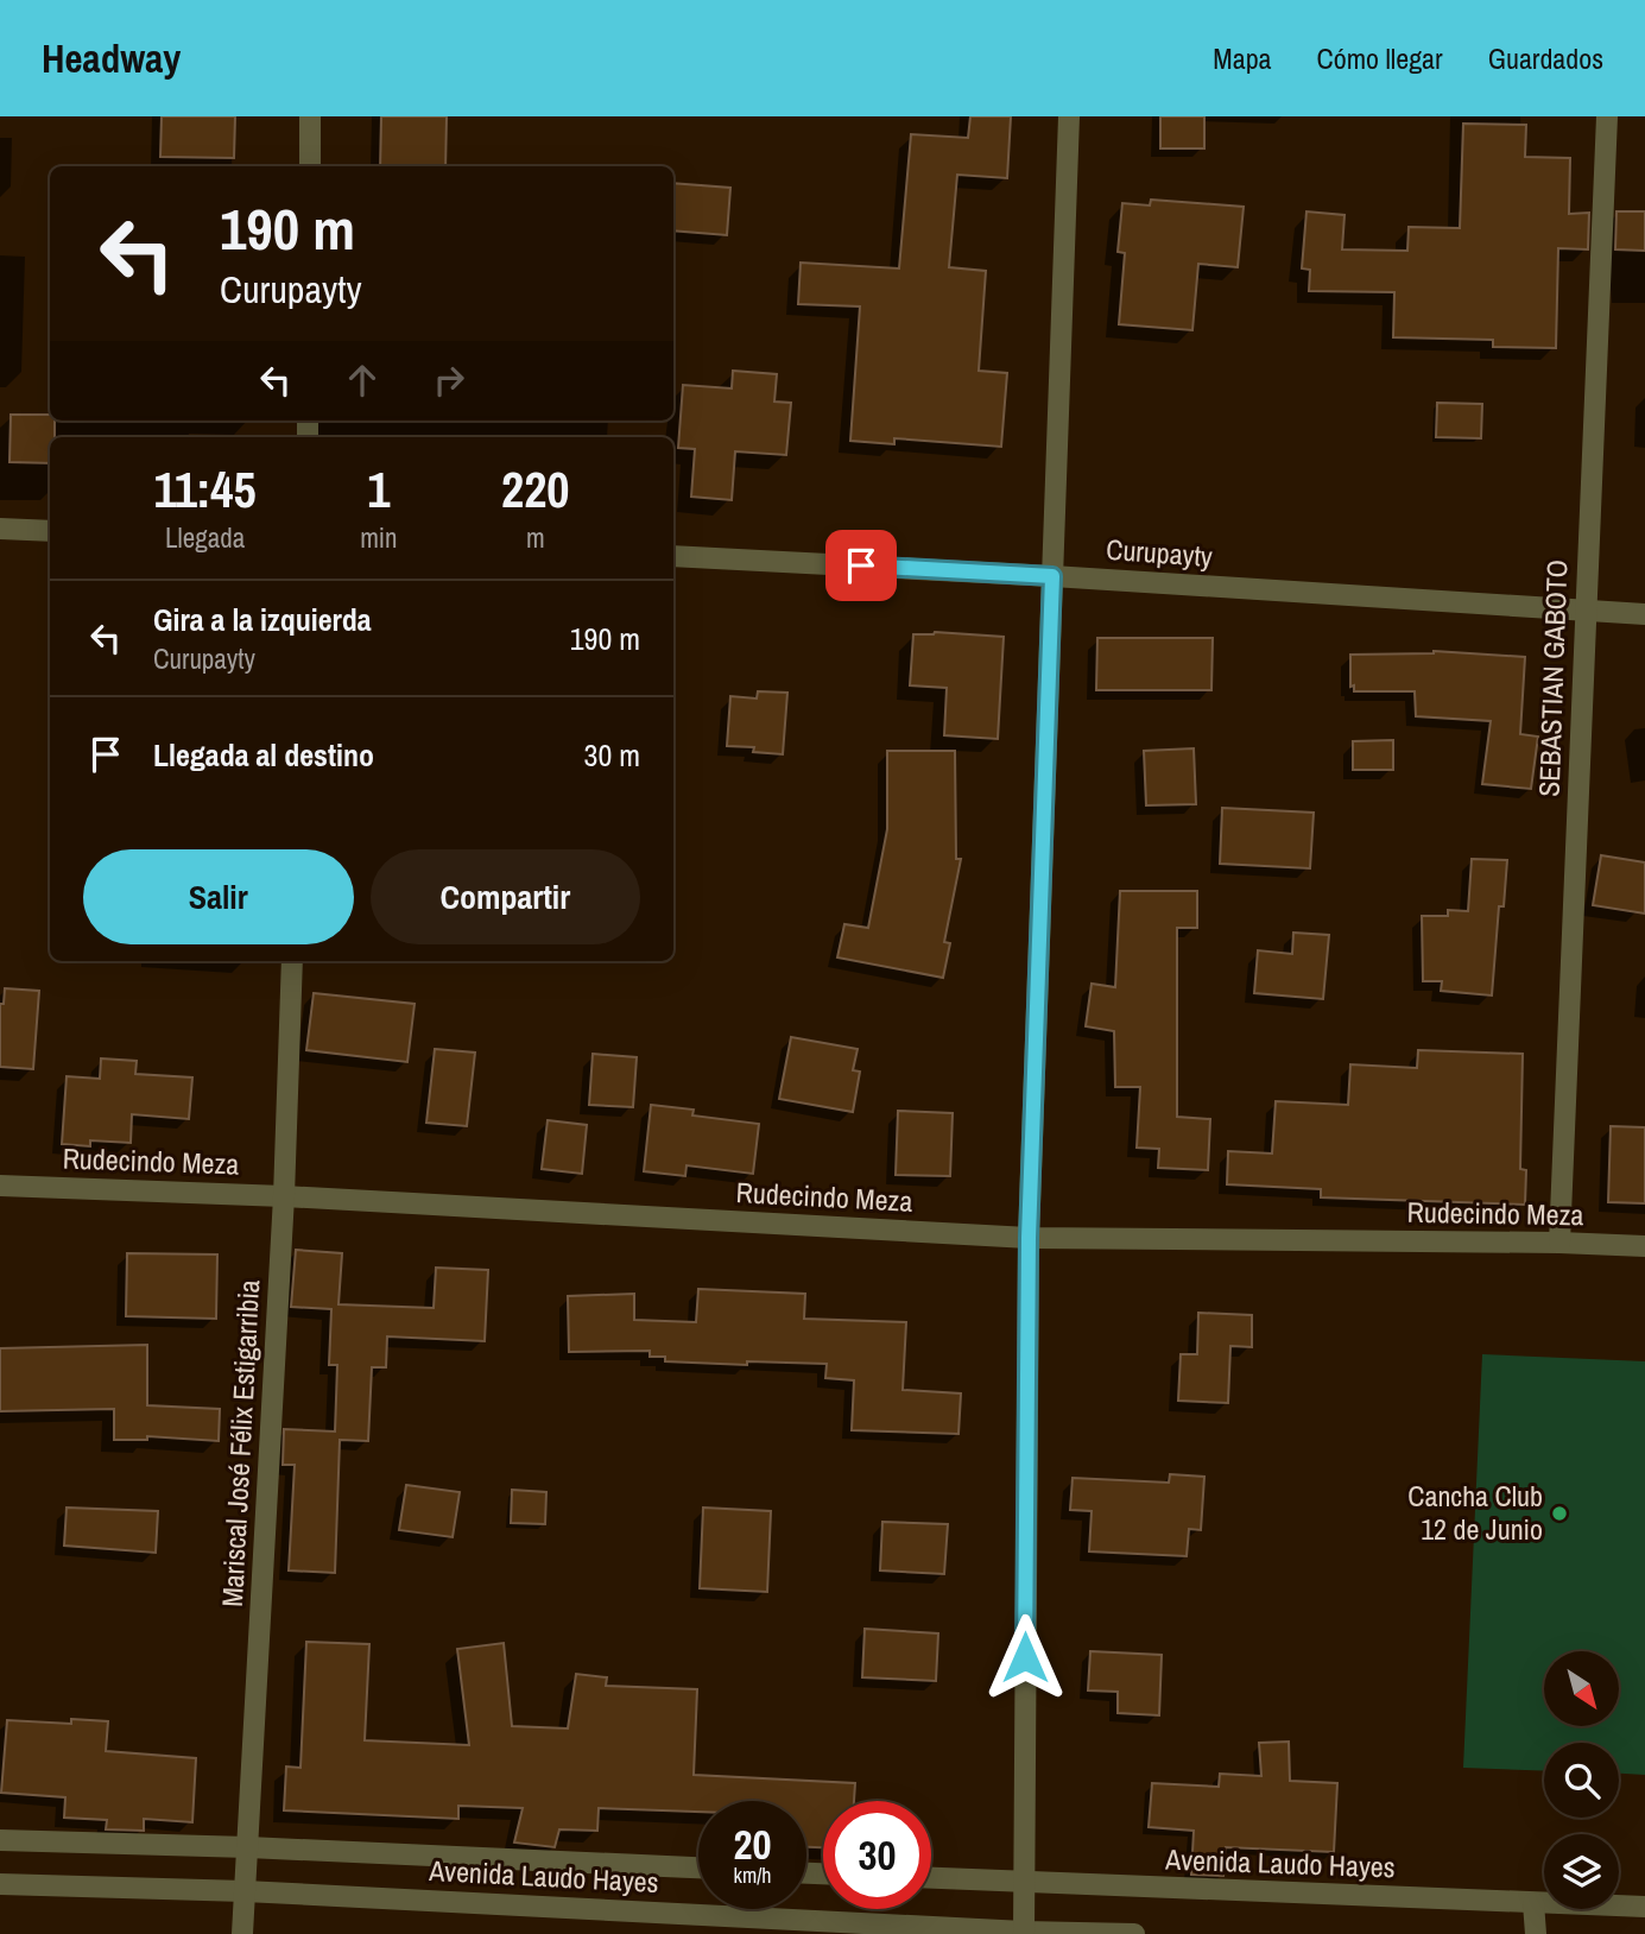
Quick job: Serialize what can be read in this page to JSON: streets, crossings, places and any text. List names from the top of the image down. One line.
{"streets":{"street":["Curupayty","SEBASTIAN GABOTO","Rudecindo Meza","Mariscal José Félix Estigarribia","Avenida Laudo Hayes"]},"crossings":[["Curupayty","SEBASTIAN GABOTO"],["SEBASTIAN GABOTO","Rudecindo Meza"],["Rudecindo Meza","Mariscal José Félix Estigarribia"],["Mariscal José Félix Estigarribia","Avenida Laudo Hayes"]],"places":["Cancha Club 12 de Junio"],"north":"bottom right","page":{"header":"Headway","nav":["Mapa","Cómo llegar","Guardados"],"turn":["190 m","Curupayty"],"eta":["11:45","Llegada","1","min","220","m"],"list":[{"name":"Gira a la izquierda","note":"Curupayty","value":"190 m"},{"name":"Llegada al destino","value":"30 m"}],"buttons":["Salir","Compartir"],"speed":"20 km/h","limit":"30"}}
